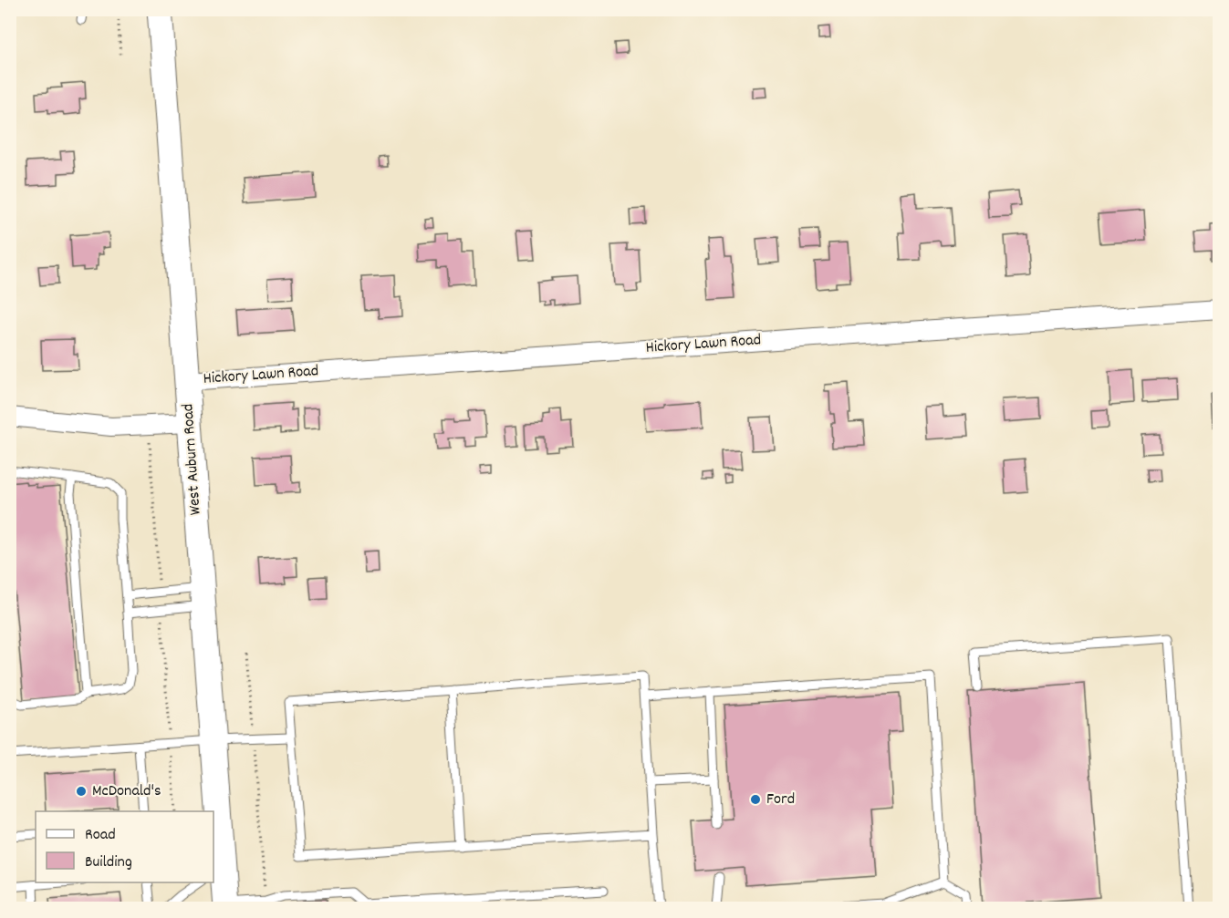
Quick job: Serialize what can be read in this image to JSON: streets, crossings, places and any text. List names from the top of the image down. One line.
{"streets":{"main road":["West Auburn Road"],"street":["Hickory Lawn Road"]},"crossings":[["Hickory Lawn Road","West Auburn Road"]],"places":["McDonald's","Ford"],"legend":["Road","Building"]}
